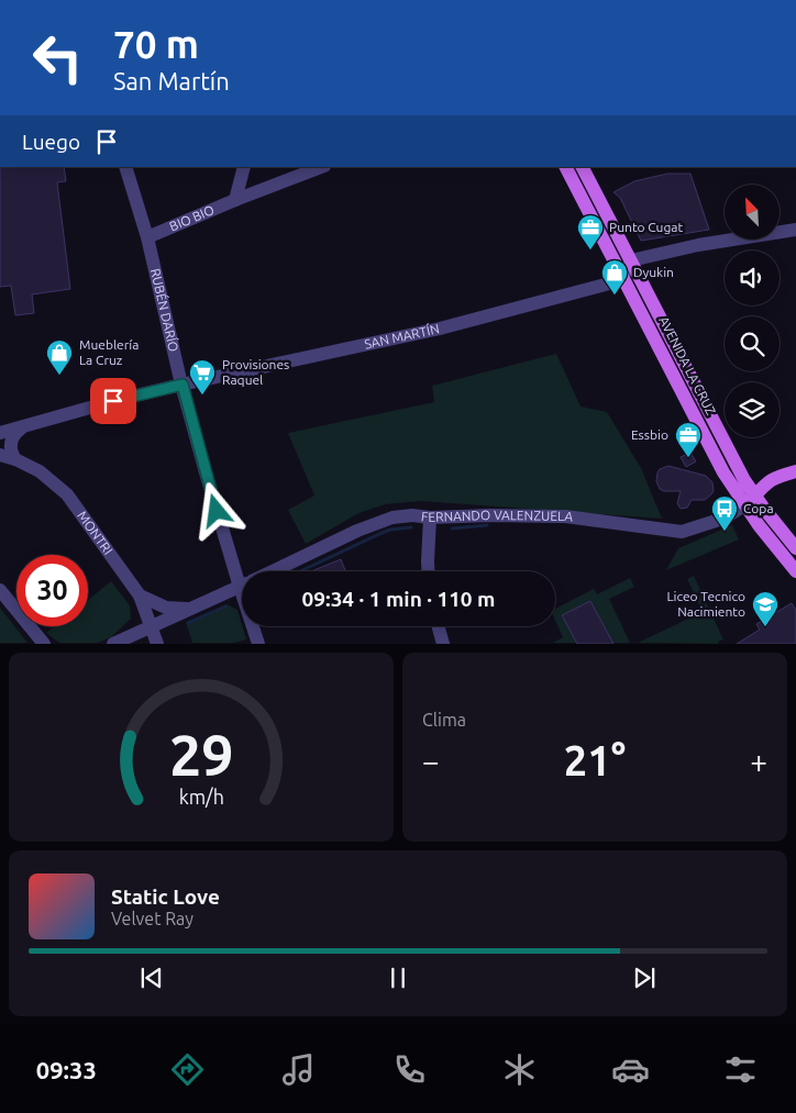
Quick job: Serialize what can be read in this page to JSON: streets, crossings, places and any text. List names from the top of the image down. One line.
{"streets":{"main road":["AVENIDA LA CRUZ"],"street":["BIO BIO","RUBÉN DARÍO","SAN MARTÍN","FERNANDO VALENZUELA","MONTRI"]},"crossings":[["BIO BIO","RUBÉN DARÍO"],["RUBÉN DARÍO","SAN MARTÍN"],["SAN MARTÍN","AVENIDA LA CRUZ"],["AVENIDA LA CRUZ","FERNANDO VALENZUELA"],["FERNANDO VALENZUELA","MONTRI"]],"places":{"office":["Punto Cugat","Essbio"],"shop":["Dyukin","Mueblería La Cruz"],"supermarket":["Provisiones Raquel"],"bus stop":["Copa"],"school or university":["Liceo Tecnico Nacimiento"]},"north":"top left","page":{"turn":["70 m","San Martín"],"then":"Luego","limit":"30","trip":"09:34 · 1 min · 110 m","tile":"Clima","heat":["−","21°","+"],"song":["Static Love","Velvet Ray"],"tabs":"09:33","gauge":["29","km/h"]}}
